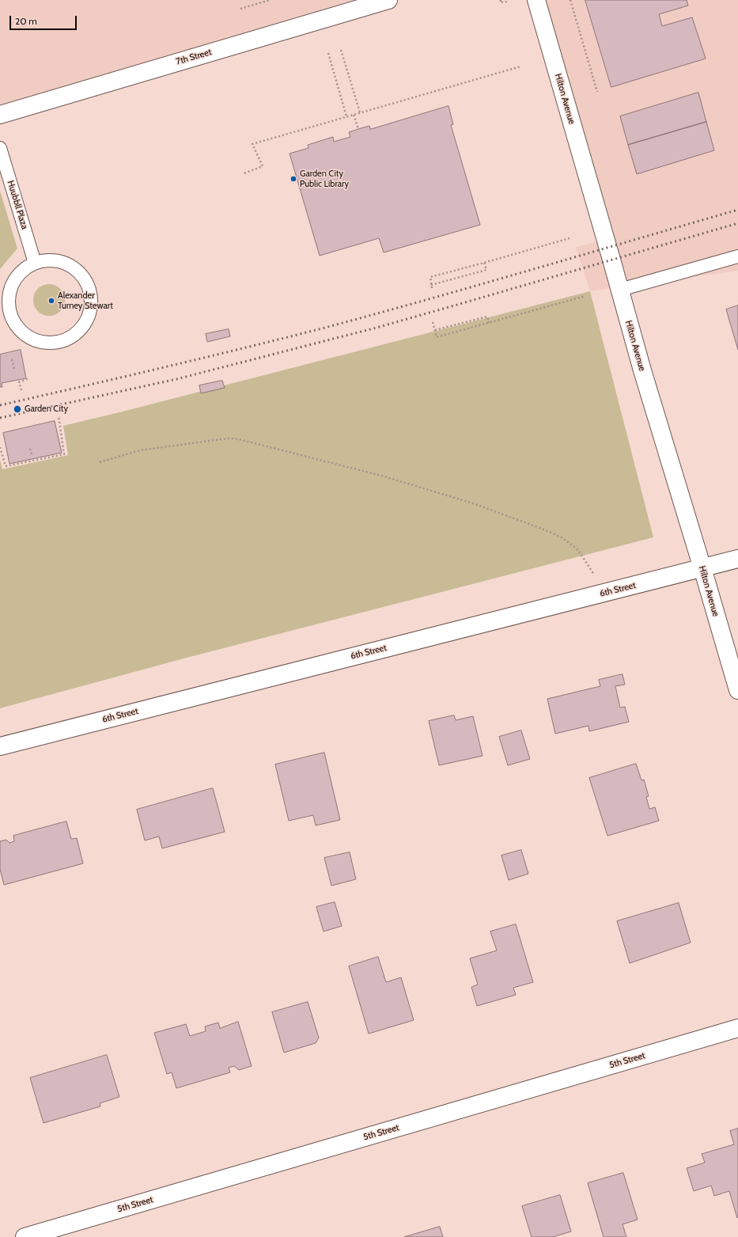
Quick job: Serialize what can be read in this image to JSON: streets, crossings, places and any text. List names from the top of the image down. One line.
{"streets":{"street":["7th Street","Hilton Avenue","6th Street","5th Street"],"lane":["Huubbll Plaza"]},"crossings":[["Hilton Avenue","6th Street"]],"places":["Garden City Public Library","Alexander Turney Stewart","Garden City"],"scale_bar":"20 m"}
